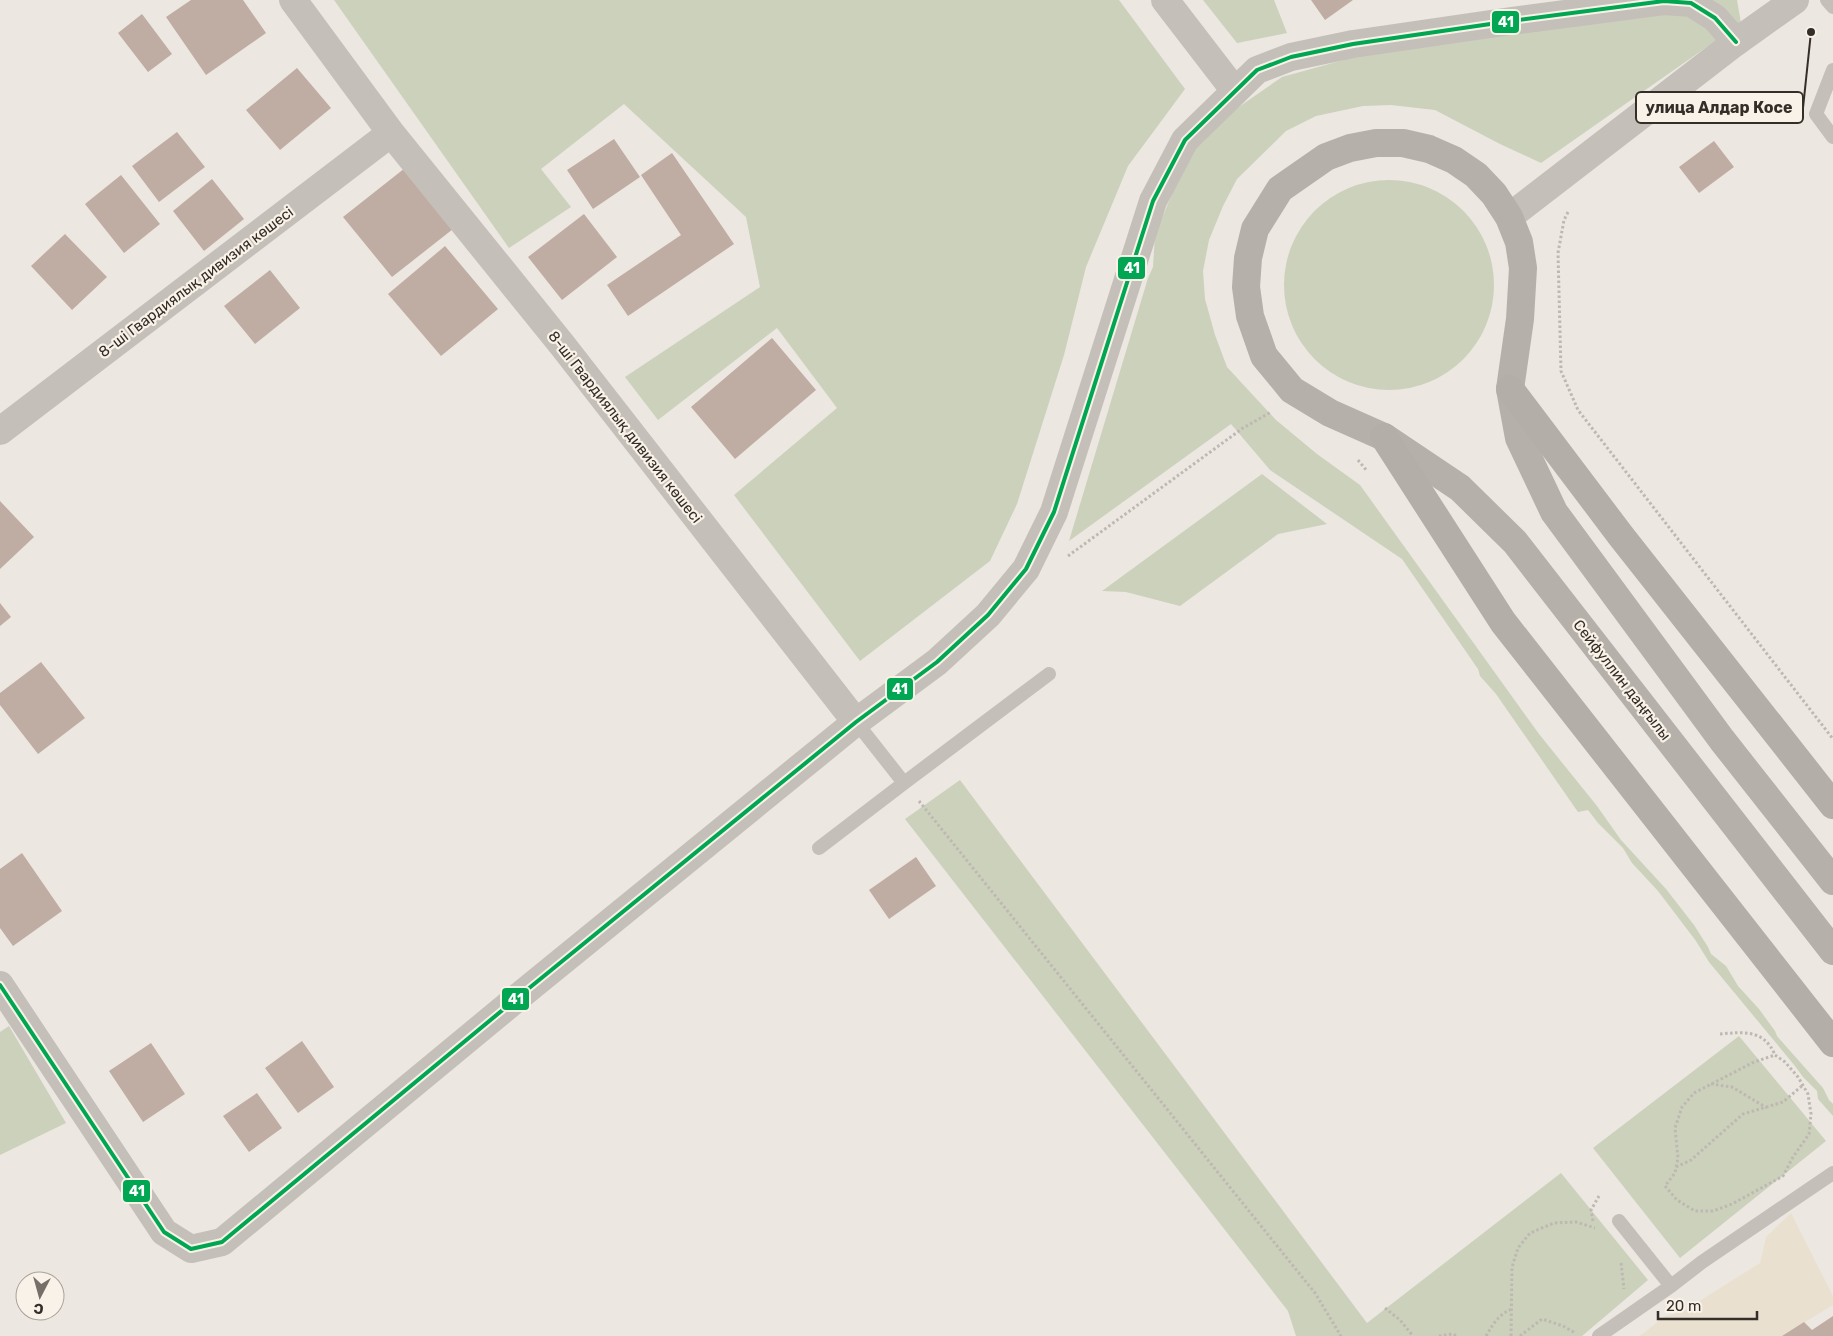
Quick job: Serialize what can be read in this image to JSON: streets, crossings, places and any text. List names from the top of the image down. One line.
{"streets":{"main road":["Сейфуллин даңғылы"],"street":["8-ші Гвардиялық дивизия көшесі"]},"places":["улица Алдар Косе"],"lines":["transit line 41"],"scale_bar":"20 m","north":"bottom"}
